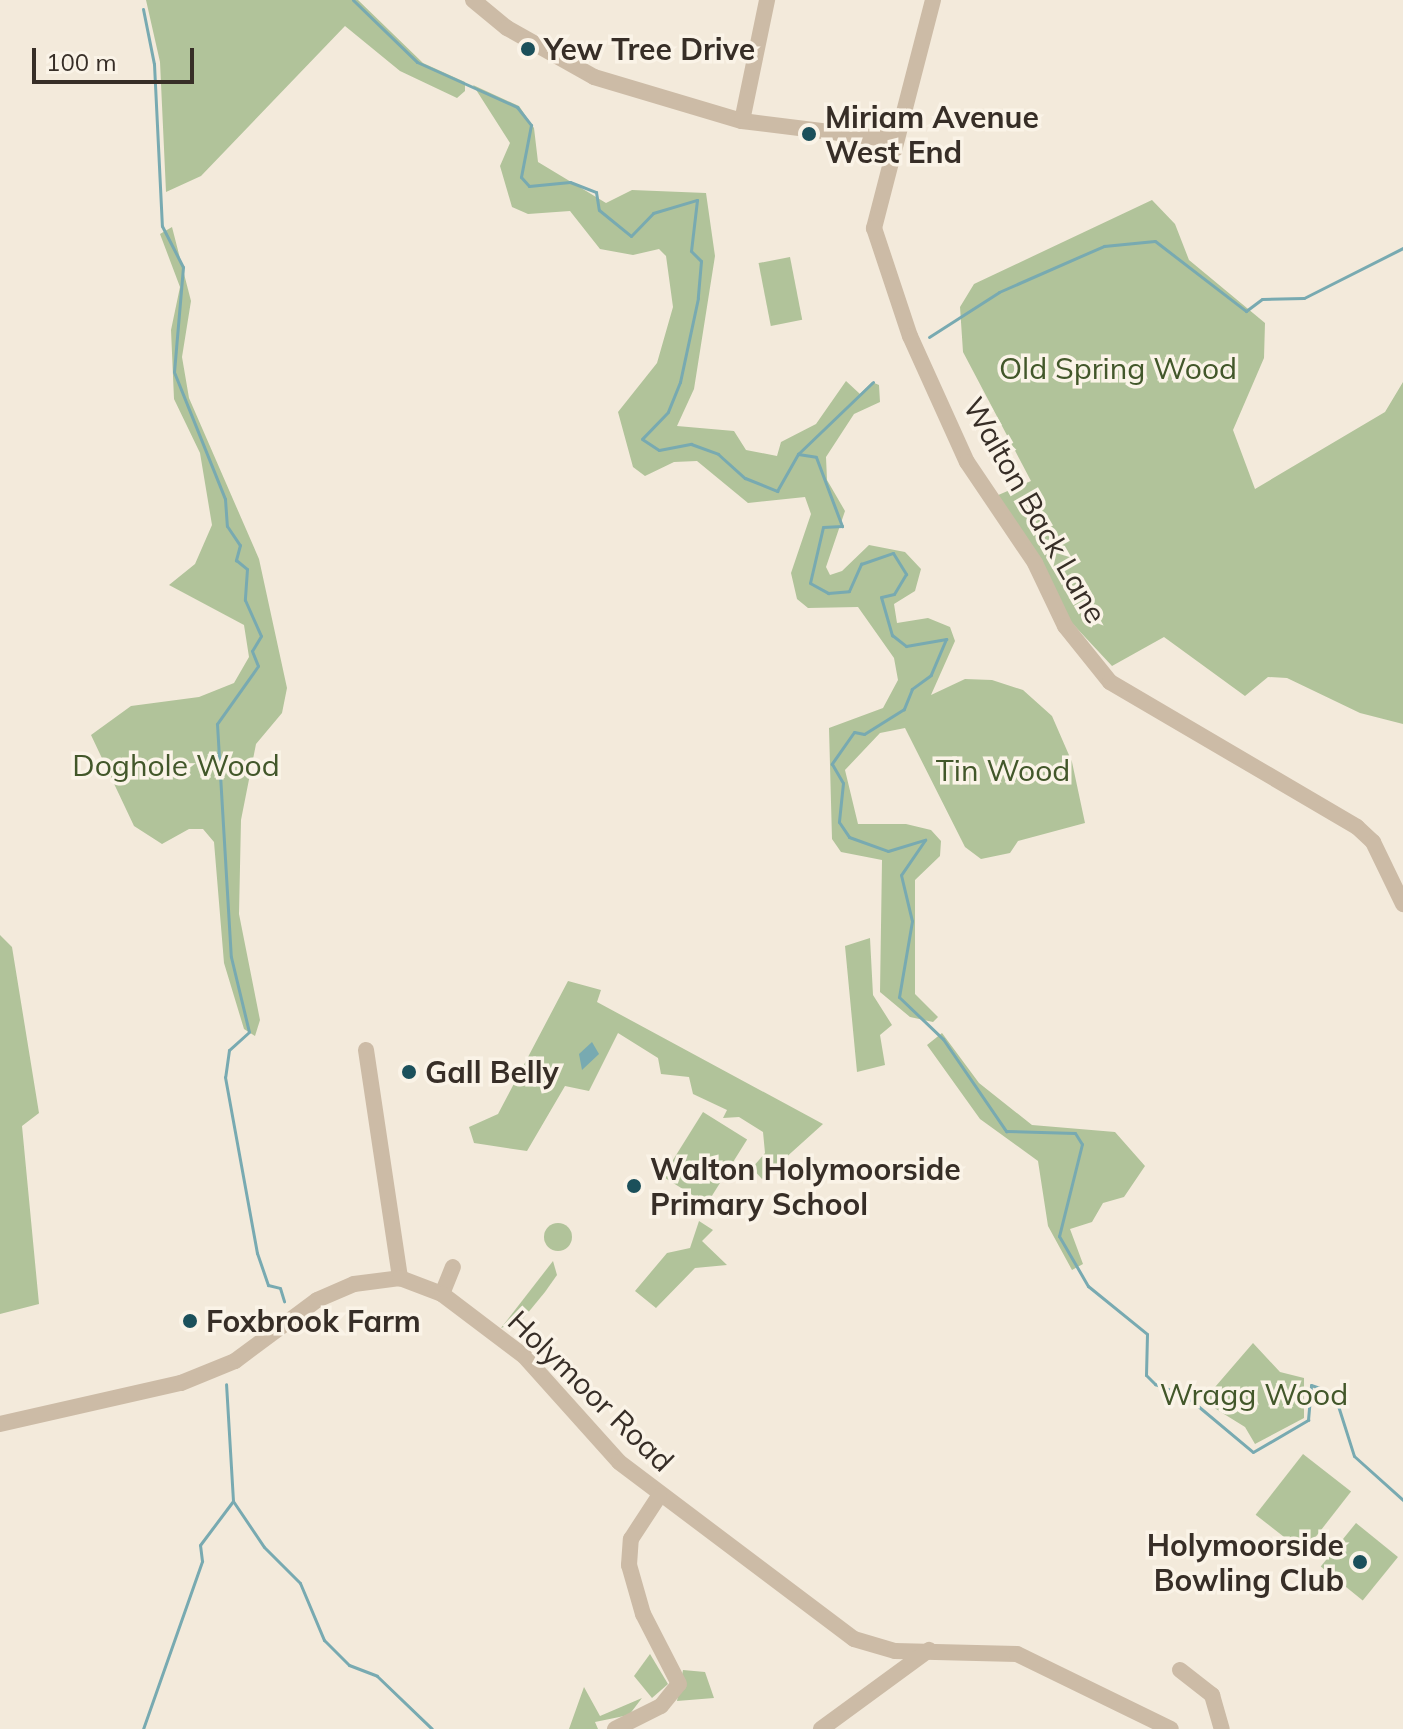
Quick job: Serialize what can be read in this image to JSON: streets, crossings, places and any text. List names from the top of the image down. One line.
{"streets":{"street":["Walton Back Lane","Holymoor Road"]},"parks":["Old Spring Wood","Doghole Wood","Tin Wood","Wragg Wood"],"places":["Yew Tree Drive","Miriam Avenue West End","Gall Belly","Walton Holymoorside Primary School","Foxbrook Farm","Holymoorside Bowling Club"],"scale_bar":"100 m"}
